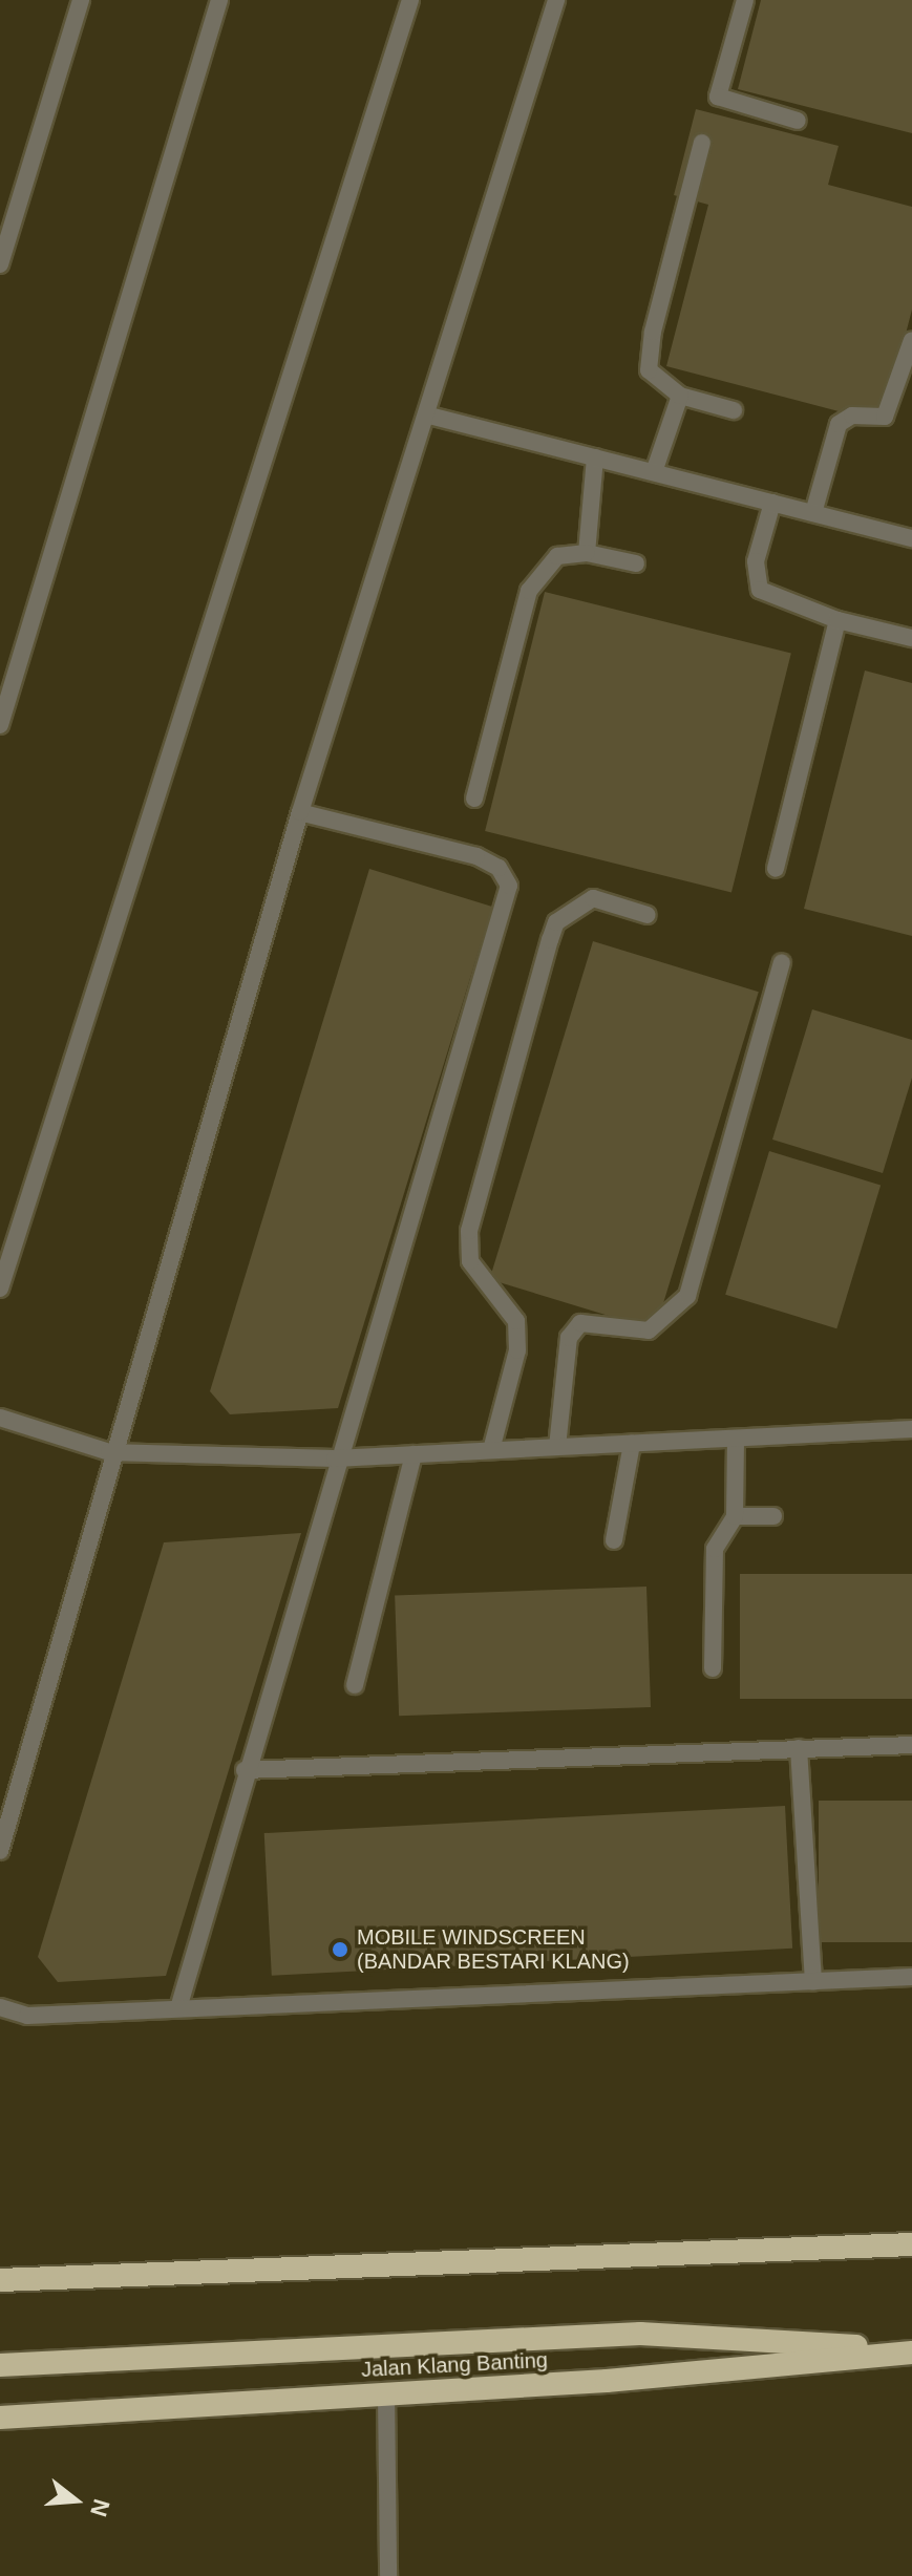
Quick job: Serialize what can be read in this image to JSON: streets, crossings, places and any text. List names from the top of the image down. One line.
{"streets":{"highway":["Jalan Klang Banting"]},"places":["MOBILE WINDSCREEN (BANDAR BESTARI KLANG)"],"north":"right"}
